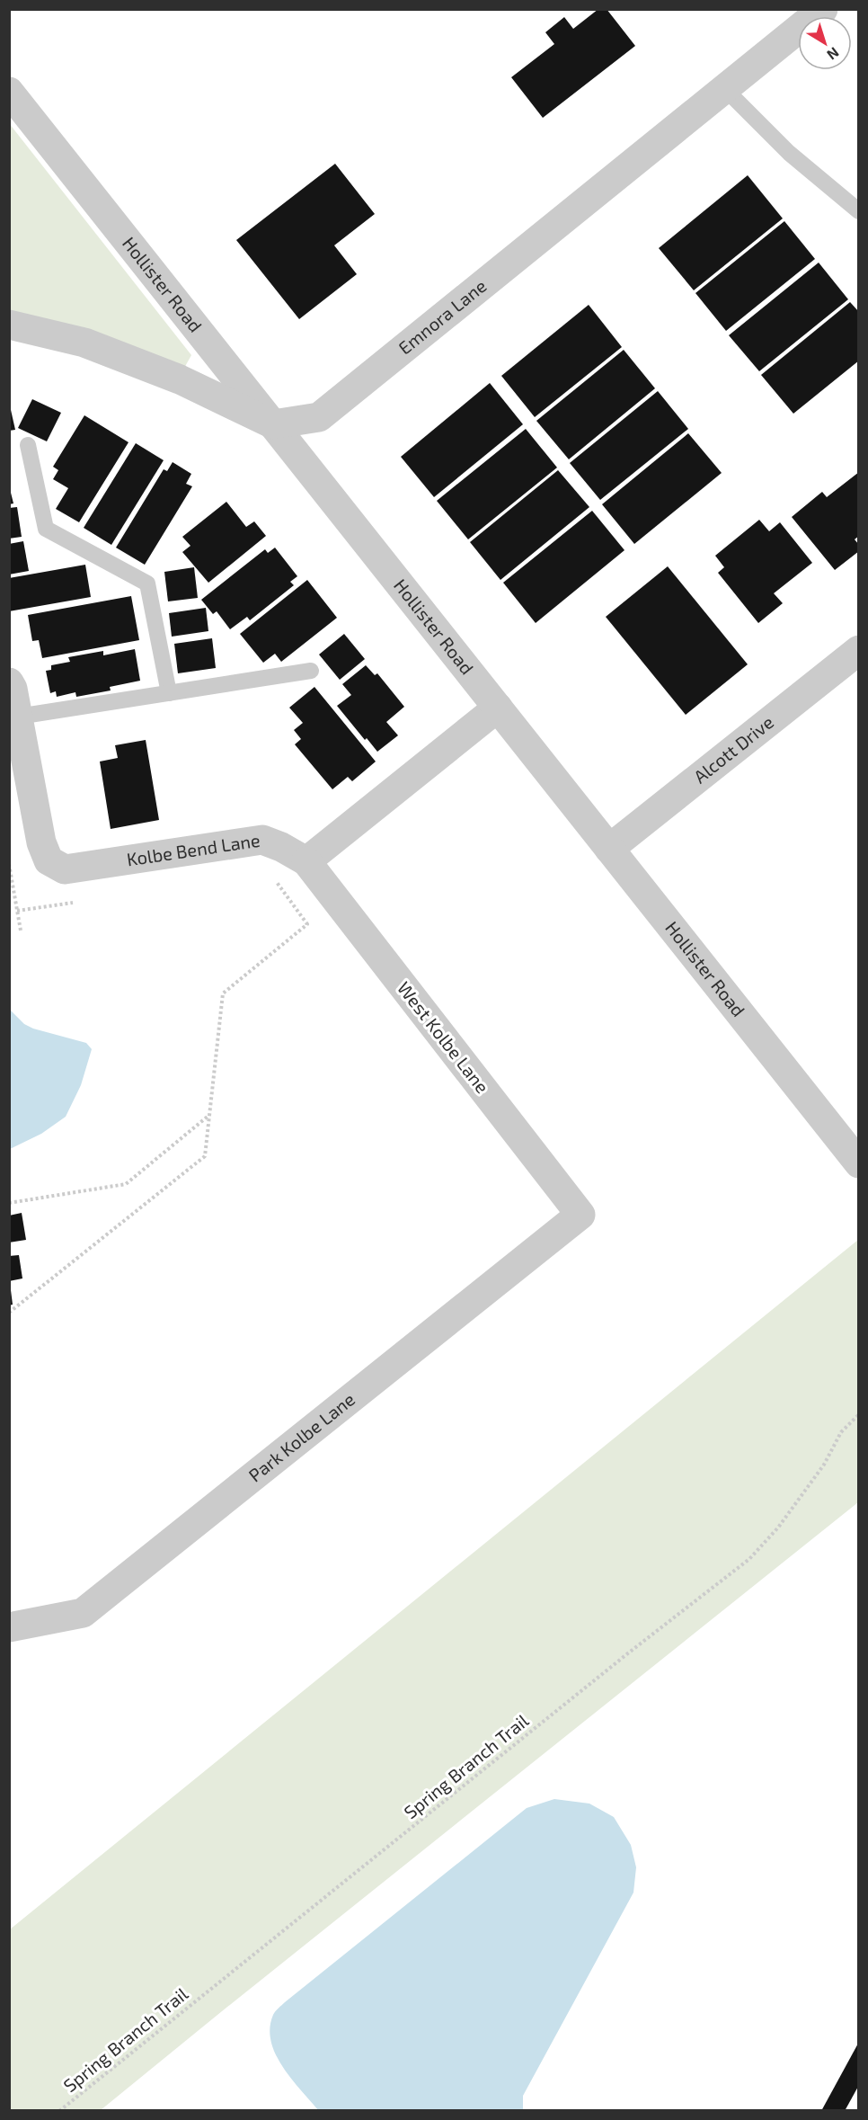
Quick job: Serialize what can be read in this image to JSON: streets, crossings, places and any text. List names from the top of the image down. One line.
{"streets":{"street":["Hollister Road","Emnora Lane","Alcott Drive","Kolbe Bend Lane","West Kolbe Lane","Park Kolbe Lane"],"path":["Spring Branch Trail"]},"crossings":[["Hollister Road","Emnora Lane"],["Hollister Road","Alcott Drive"],["Kolbe Bend Lane","West Kolbe Lane"],["West Kolbe Lane","Park Kolbe Lane"]],"north":"bottom right"}
